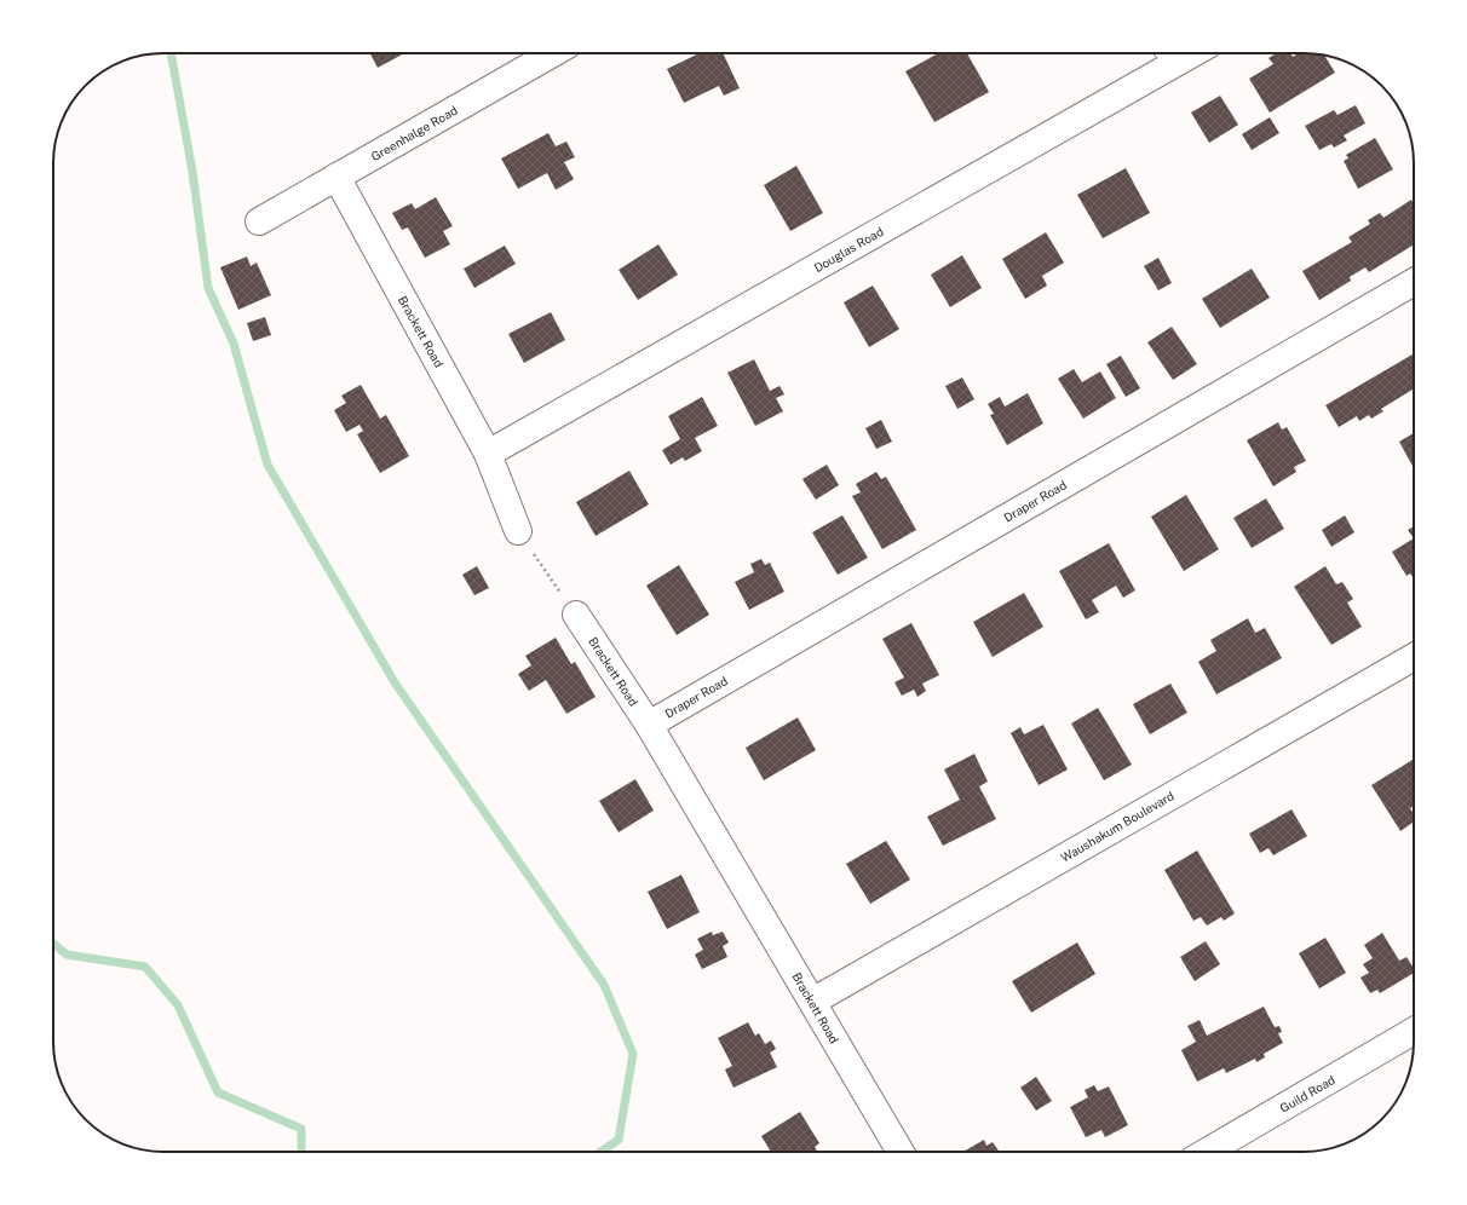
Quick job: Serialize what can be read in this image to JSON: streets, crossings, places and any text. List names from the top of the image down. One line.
{"streets":{"street":["Greenhalge Road","Douglas Road","Brackett Road","Draper Road","Waushakum Boulevard","Guild Road"]},"crossings":[["Greenhalge Road","Brackett Road"],["Douglas Road","Brackett Road"],["Brackett Road","Draper Road"],["Brackett Road","Waushakum Boulevard"]]}
